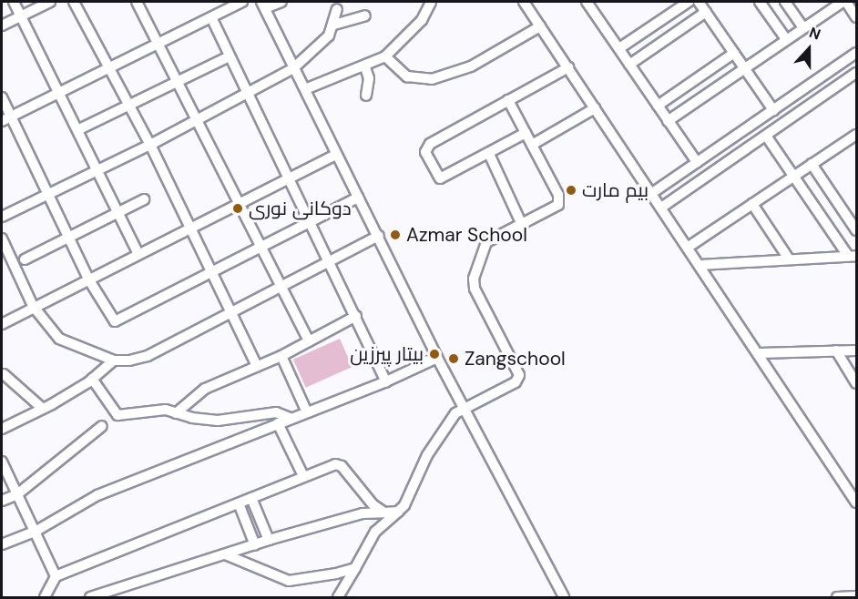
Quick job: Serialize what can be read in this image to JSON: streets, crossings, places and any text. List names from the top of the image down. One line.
{"places":["بیم مارت","دوکانی نوری","Azmar School","بيتار پيرزين","Zangschool"],"north":"top"}
